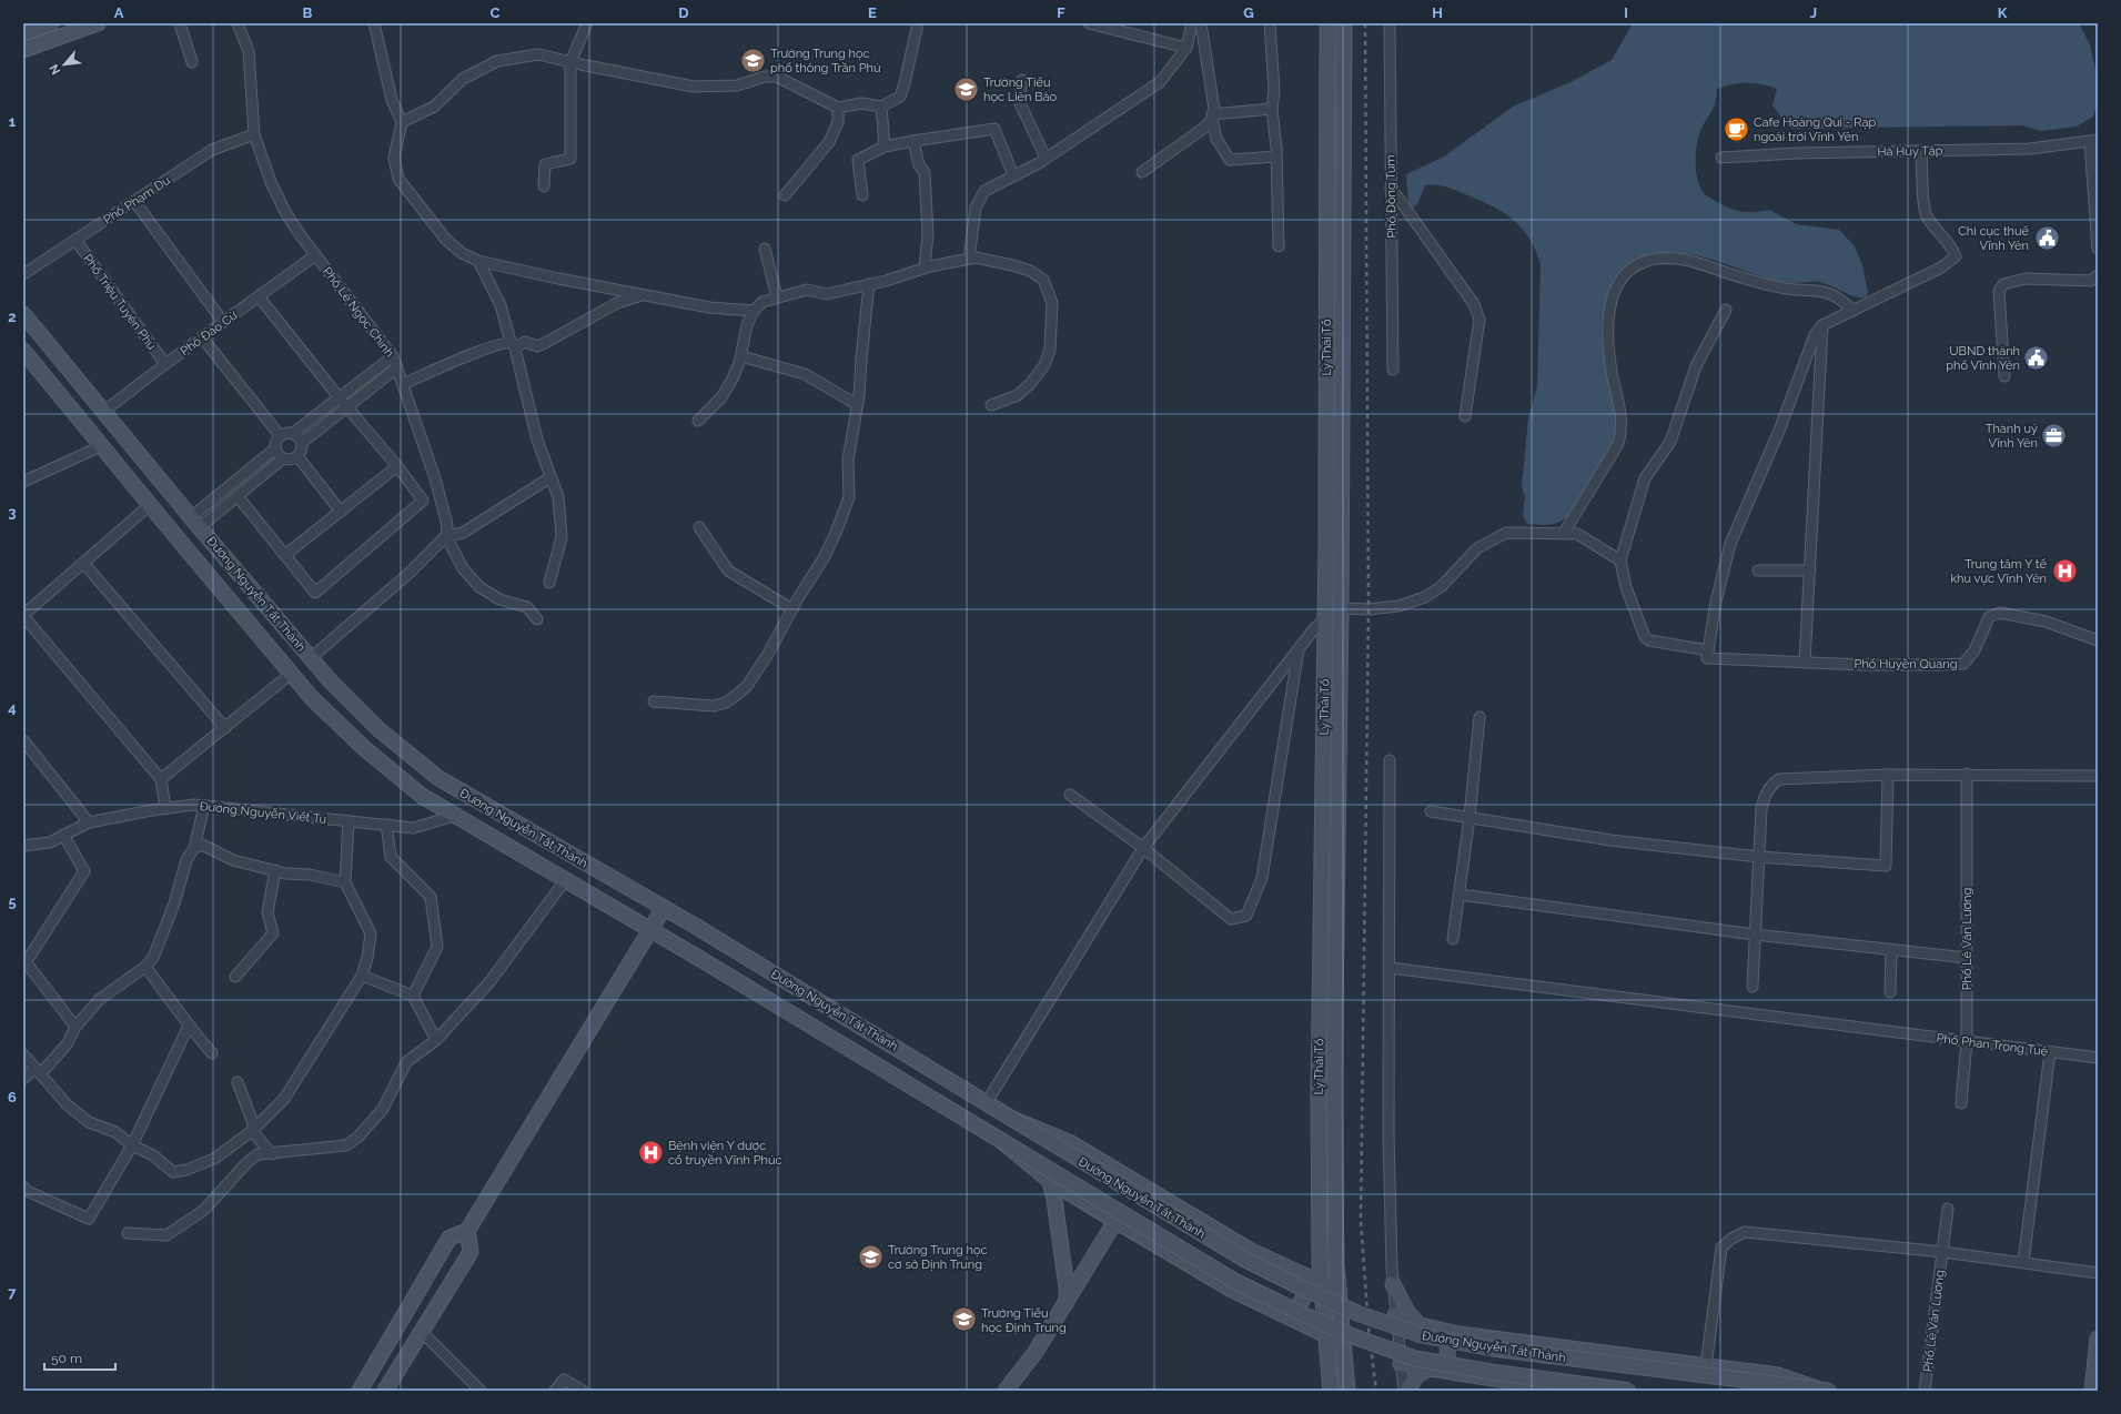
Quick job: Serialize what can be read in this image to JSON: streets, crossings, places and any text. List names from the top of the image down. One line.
{"streets":{"main road":["Lý Thái Tổ","Đường Nguyễn Tất Thành"],"street":["Hà Huy Tập","Phố Đồng Tum","Phố Phạm Du","Phố Triệu Tuyên Phù","Phố Lê Ngọc Chinh","Phố Đào Cừ","Phố Huyền Quang","Đường Nguyễn Viết Tú","Phố Lê Văn Lương","Phố Phan Trọng Tuệ"]},"crossings":[["Phố Phạm Du","Phố Triệu Tuyên Phù"],["Phố Phạm Du","Phố Lê Ngọc Chinh"],["Phố Triệu Tuyên Phù","Phố Đào Cừ"],["Phố Lê Ngọc Chinh","Phố Đào Cừ"],["Phố Đào Cừ","Đường Nguyễn Tất Thành"],["Đường Nguyễn Tất Thành","Đường Nguyễn Viết Tú"],["Phố Lê Văn Lương","Phố Phan Trọng Tuệ"]],"places":{"school or university":["Trường Trung học phổ thông Trần Phú","Trường Tiểu học Liên Bảo","Trường Trung học cơ sở Định Trung","Trường Tiểu học Định Trung"],"cafe":["Cafe Hoàng Qui - Rạp ngoài trời Vĩnh Yên"],"public building":["Chi cục thuế Vĩnh Yên","UBND thành phố Vĩnh Yên"],"office":["Thành uỷ Vĩnh Yên"],"hospital":["Trung tâm Y tế khu vực Vĩnh Yên","Bệnh viện Y dược cổ truyền Vĩnh Phúc"]},"scale_bar":"50 m","north":"bottom left","grid":{"columns":["A","B","C","D","E","F","G","H","I","J","K"],"rows":["1","2","3","4","5","6","7"]}}
